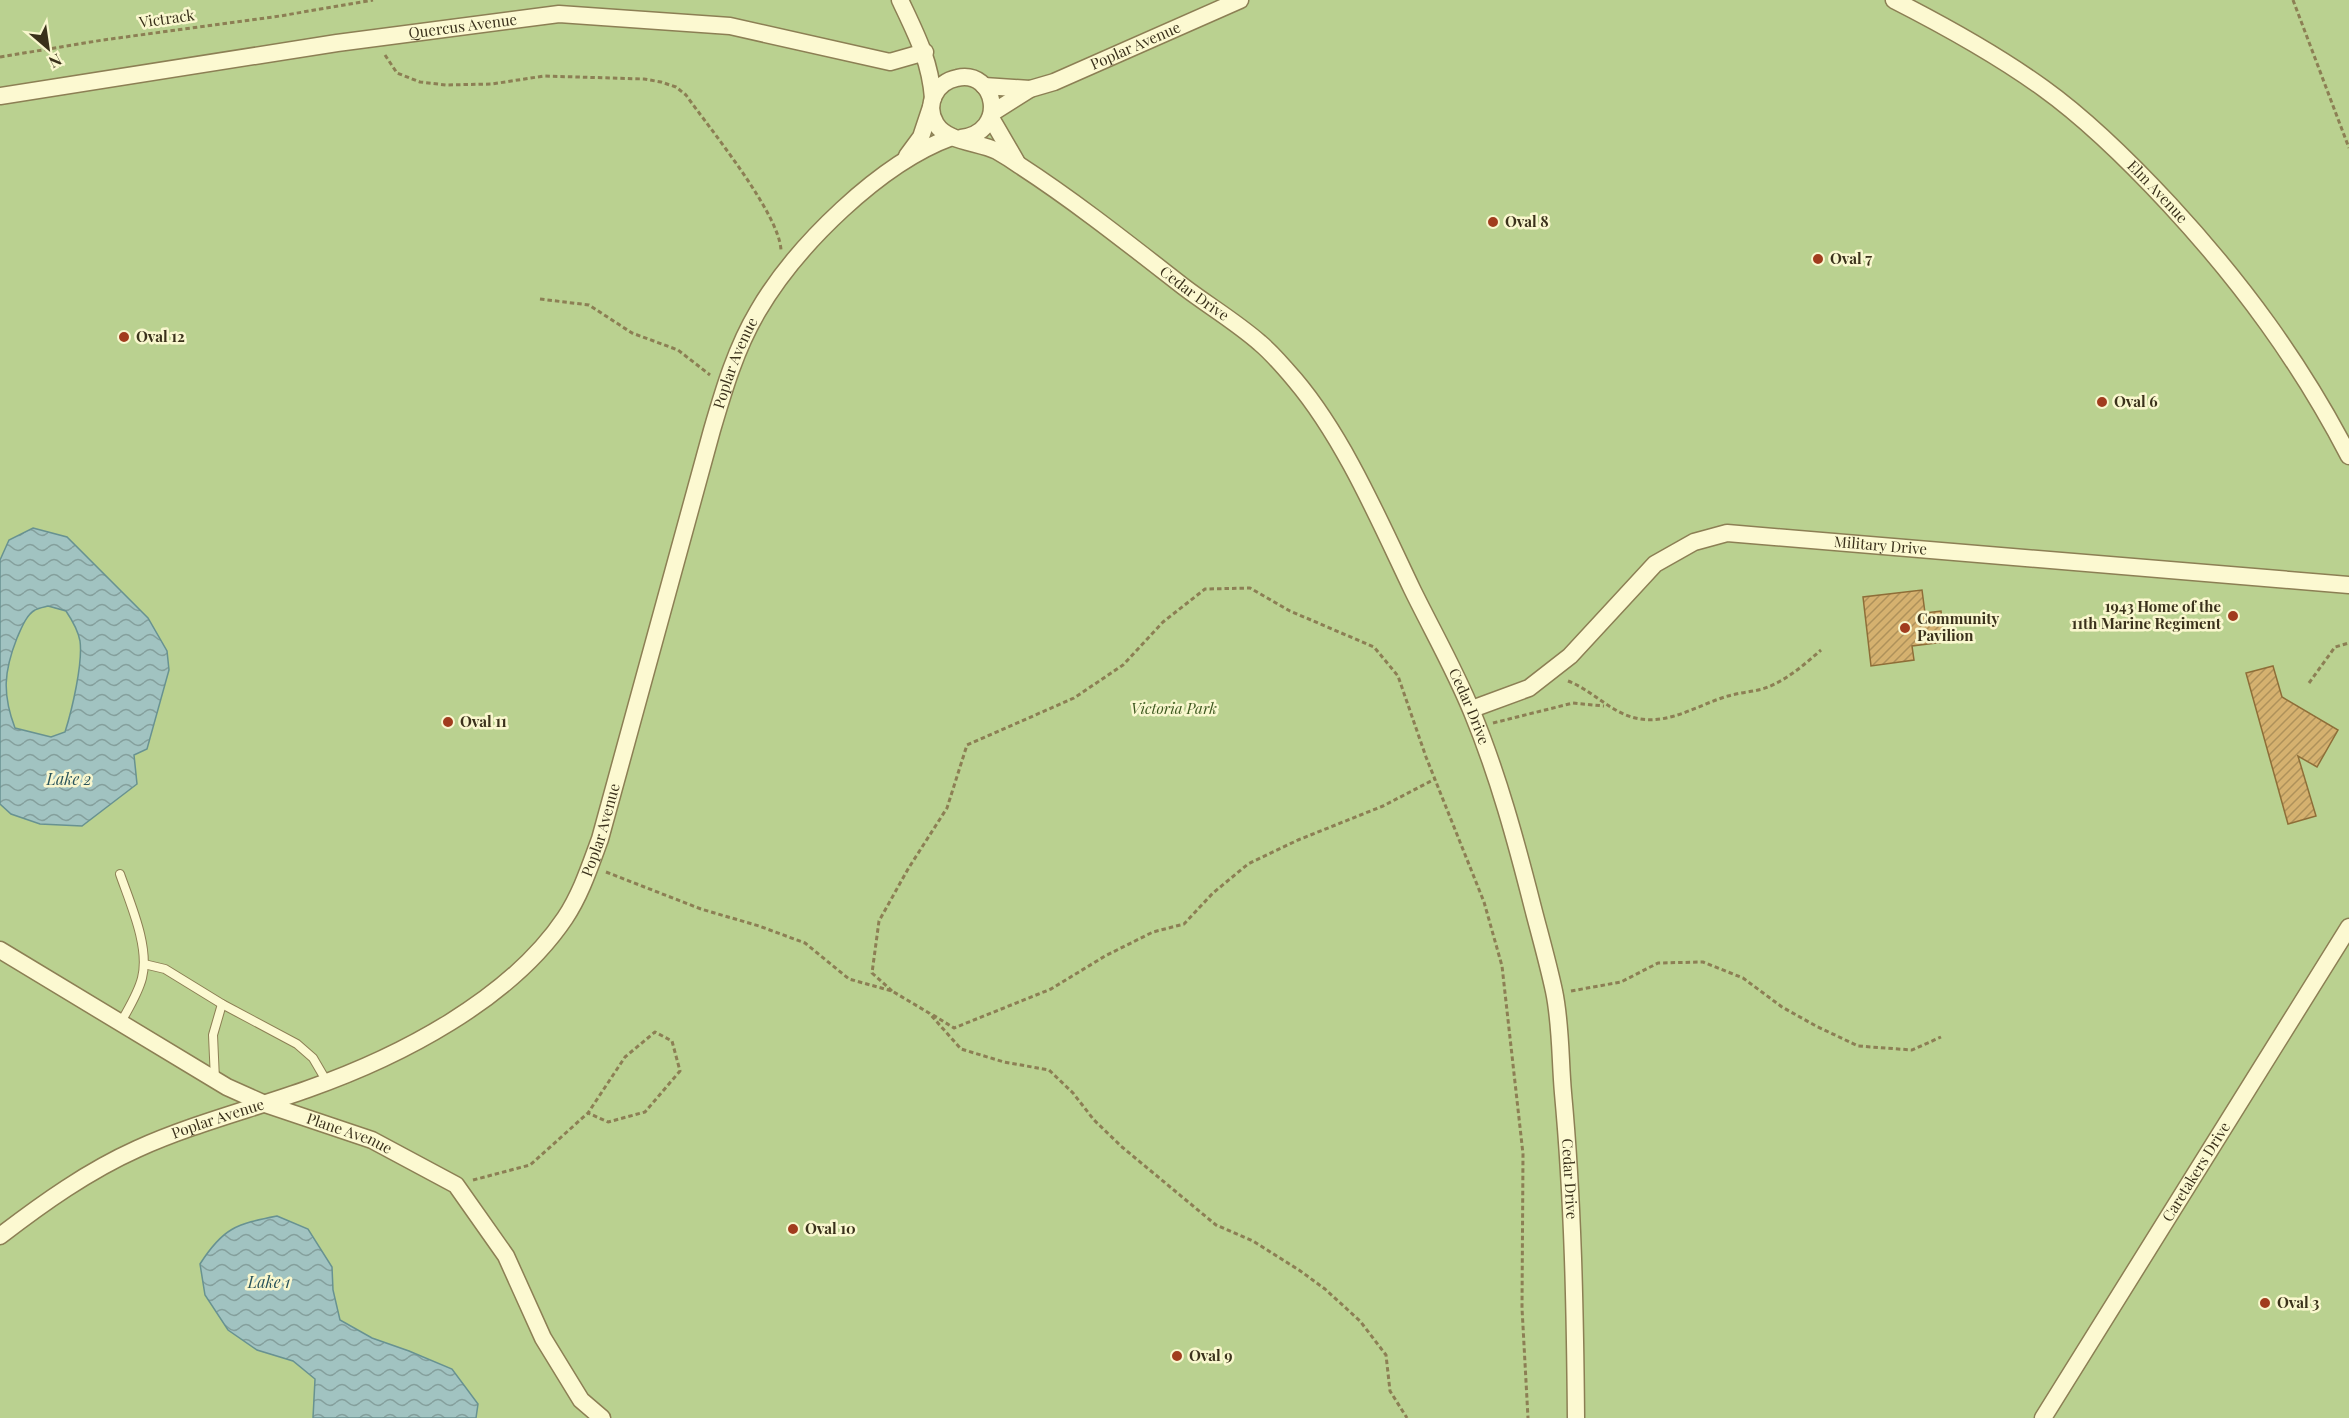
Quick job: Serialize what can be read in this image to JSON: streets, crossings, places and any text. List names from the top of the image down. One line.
{"streets":{"street":["Quercus Avenue","Poplar Avenue","Elm Avenue","Cedar Drive","Military Drive","Plane Avenue","Caretakers Drive"],"path":["Victrack"]},"crossings":[["Poplar Avenue","Cedar Drive"],["Poplar Avenue","Plane Avenue"],["Cedar Drive","Military Drive"]],"water":["Lake 2","Lake 1"],"parks":["Victoria Park"],"places":["Oval 8","Oval 7","Oval 12","Oval 6","1943 Home of the 11th Marine Regiment","Community Pavilion","Oval 11","Oval 10","Oval 3","Oval 9"],"north":"bottom right"}
